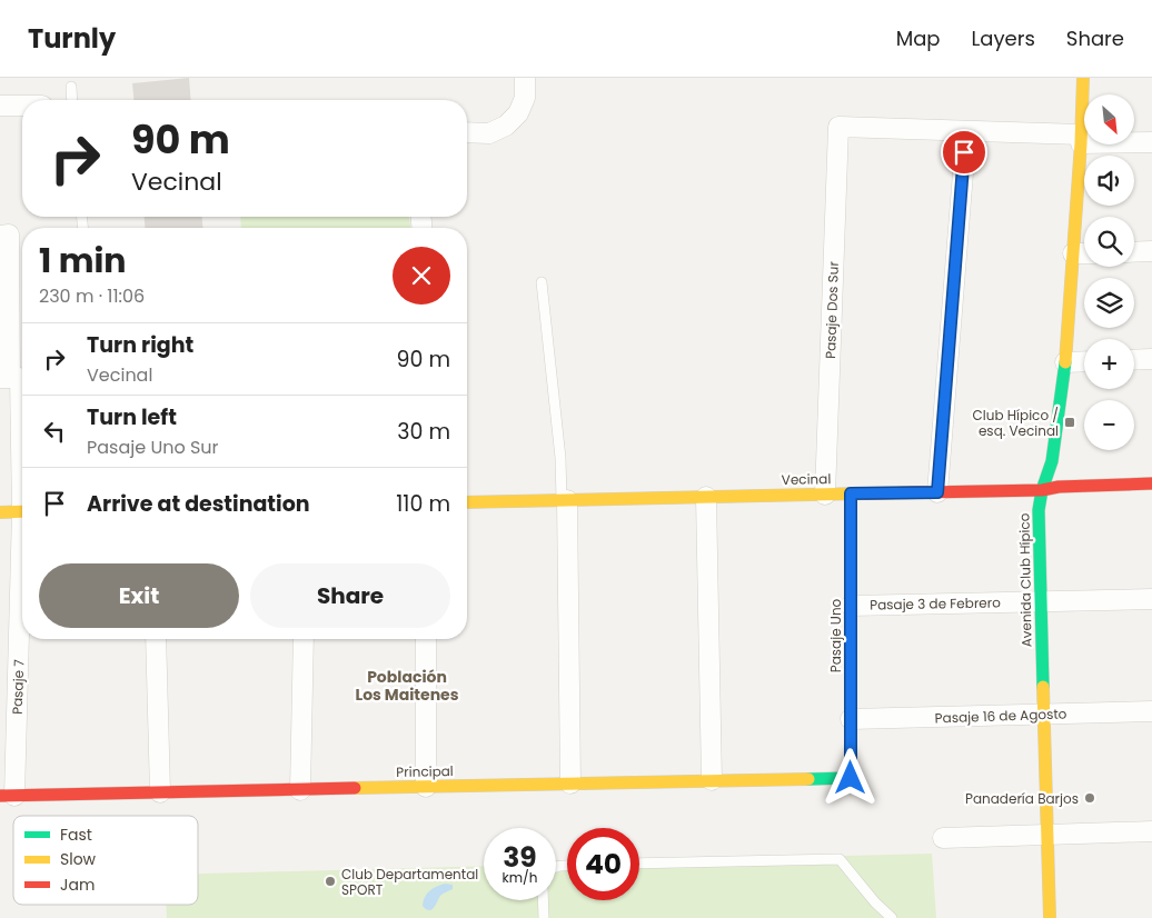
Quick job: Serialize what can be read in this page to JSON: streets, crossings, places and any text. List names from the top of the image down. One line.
{"streets":{"street":["Pasaje Dos Sur","Vecinal","Avenida Club Hípico","Pasaje 3 de Febrero","Pasaje Uno","Pasaje 7","Pasaje 16 de Agosto","Principal"]},"crossings":[["Pasaje Dos Sur","Vecinal"],["Vecinal","Avenida Club Hípico"],["Vecinal","Pasaje Uno"],["Avenida Club Hípico","Pasaje 3 de Febrero"],["Avenida Club Hípico","Pasaje 16 de Agosto"],["Pasaje 3 de Febrero","Pasaje Uno"],["Pasaje Uno","Pasaje 16 de Agosto"],["Pasaje Uno","Principal"],["Pasaje 7","Principal"]],"districts":["Población Los Maitenes"],"places":{"transit":["Club Hípico / esq. Vecinal"],"other":["Panadería Barjos","Club Departamental SPORT"]},"legend":["Fast","Slow","Jam"],"north":"bottom right","page":{"header":"Turnly","nav":["Map","Layers","Share"],"map_buttons":["+","−"],"turn":["90 m","Vecinal"],"heading":["1 min","230 m · 11:06"],"list":[{"name":"Turn right","note":"Vecinal","value":"90 m"},{"name":"Turn left","note":"Pasaje Uno Sur","value":"30 m"},{"name":"Arrive at destination","value":"110 m"}],"buttons":["Exit","Share"],"speed":"39 km/h","limit":"40"}}
